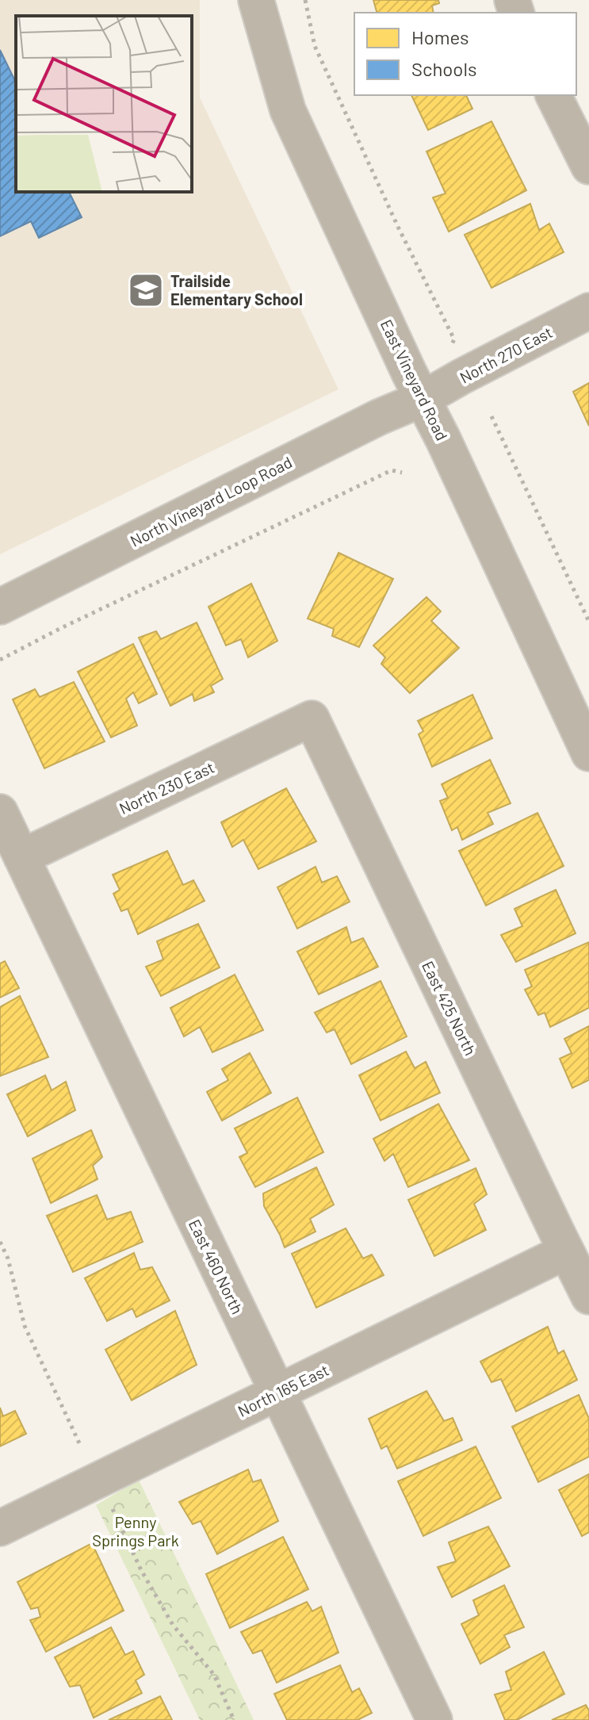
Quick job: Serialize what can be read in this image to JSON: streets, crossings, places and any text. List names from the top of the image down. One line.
{"streets":{"street":["North 270 East","East Vineyard Road","North Vineyard Loop Road","North 230 East","East 425 North","East 460 North","North 165 East"]},"crossings":[["North 270 East","East Vineyard Road"],["North 270 East","North Vineyard Loop Road"],["East Vineyard Road","North Vineyard Loop Road"],["North 230 East","East 425 North"],["North 230 East","East 460 North"],["East 425 North","North 165 East"],["East 460 North","North 165 East"]],"parks":["Penny Springs Park"],"places":{"school or university":["Trailside Elementary School"]},"legend":["Homes","Schools"]}
